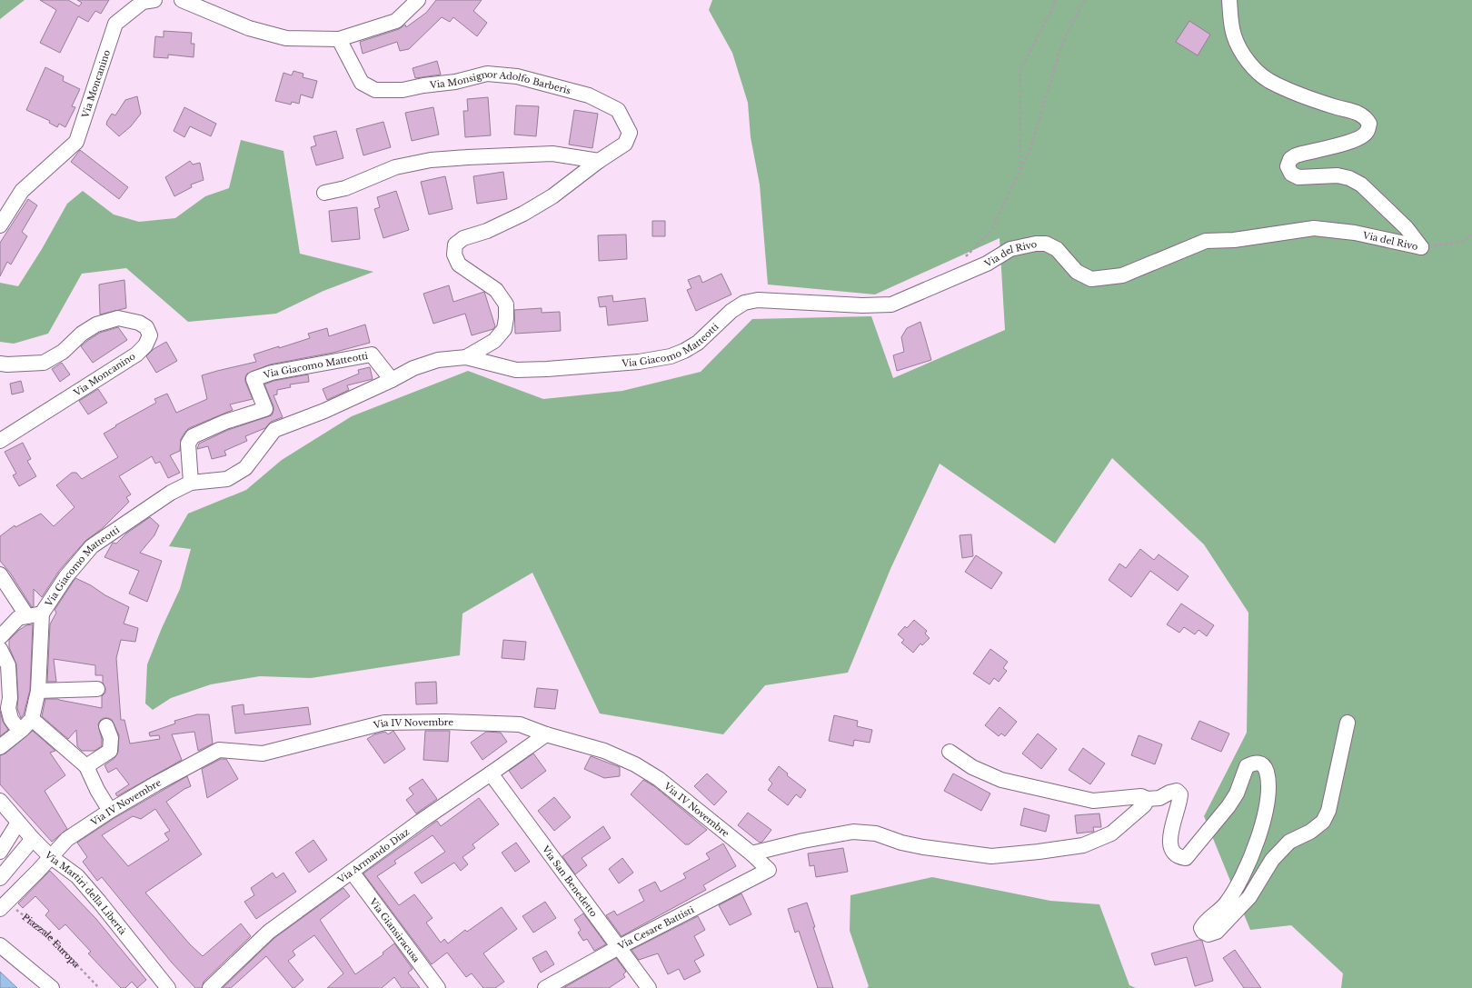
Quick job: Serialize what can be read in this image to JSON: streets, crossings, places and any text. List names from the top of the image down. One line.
{"streets":{"street":["Via Moncanino","Via Monsignor Adolfo Barberis","Via del Rivo","Via Giacomo Matteotti","Via IV Novembre","Via Armando Diaz","Via San Benedetto","Via Martiri della Libertà","Via Cesare Battisti","Via Giansiracusa"],"path":["Piazzale Europa"]},"crossings":[["Via Monsignor Adolfo Barberis","Via Giacomo Matteotti"],["Via del Rivo","Via Giacomo Matteotti"],["Via IV Novembre","Via Armando Diaz"],["Via IV Novembre","Via Martiri della Libertà"],["Via IV Novembre","Via Cesare Battisti"],["Via IV Novembre","Piazzale Europa"],["Via Armando Diaz","Via San Benedetto"],["Via Armando Diaz","Via Giansiracusa"],["Via San Benedetto","Via Cesare Battisti"]]}
